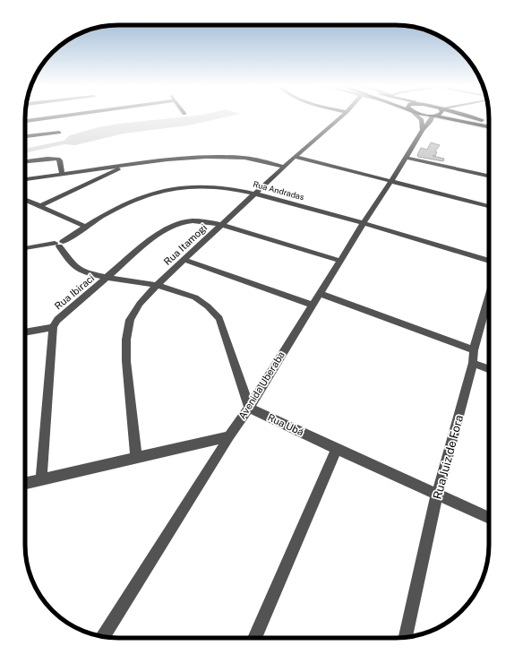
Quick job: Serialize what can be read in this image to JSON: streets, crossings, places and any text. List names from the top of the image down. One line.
{"streets":{"street":["Rua Andradas","Rua Itamogi","Rua Ibiraci","Avenida Uberaba","Rua Ubá","Rua Juiz de Fora"]},"crossings":[["Rua Andradas","Rua Itamogi"],["Rua Andradas","Avenida Uberaba"],["Rua Itamogi","Rua Ibiraci"],["Rua Ibiraci","Avenida Uberaba"],["Avenida Uberaba","Rua Ubá"],["Rua Ubá","Rua Juiz de Fora"]]}
